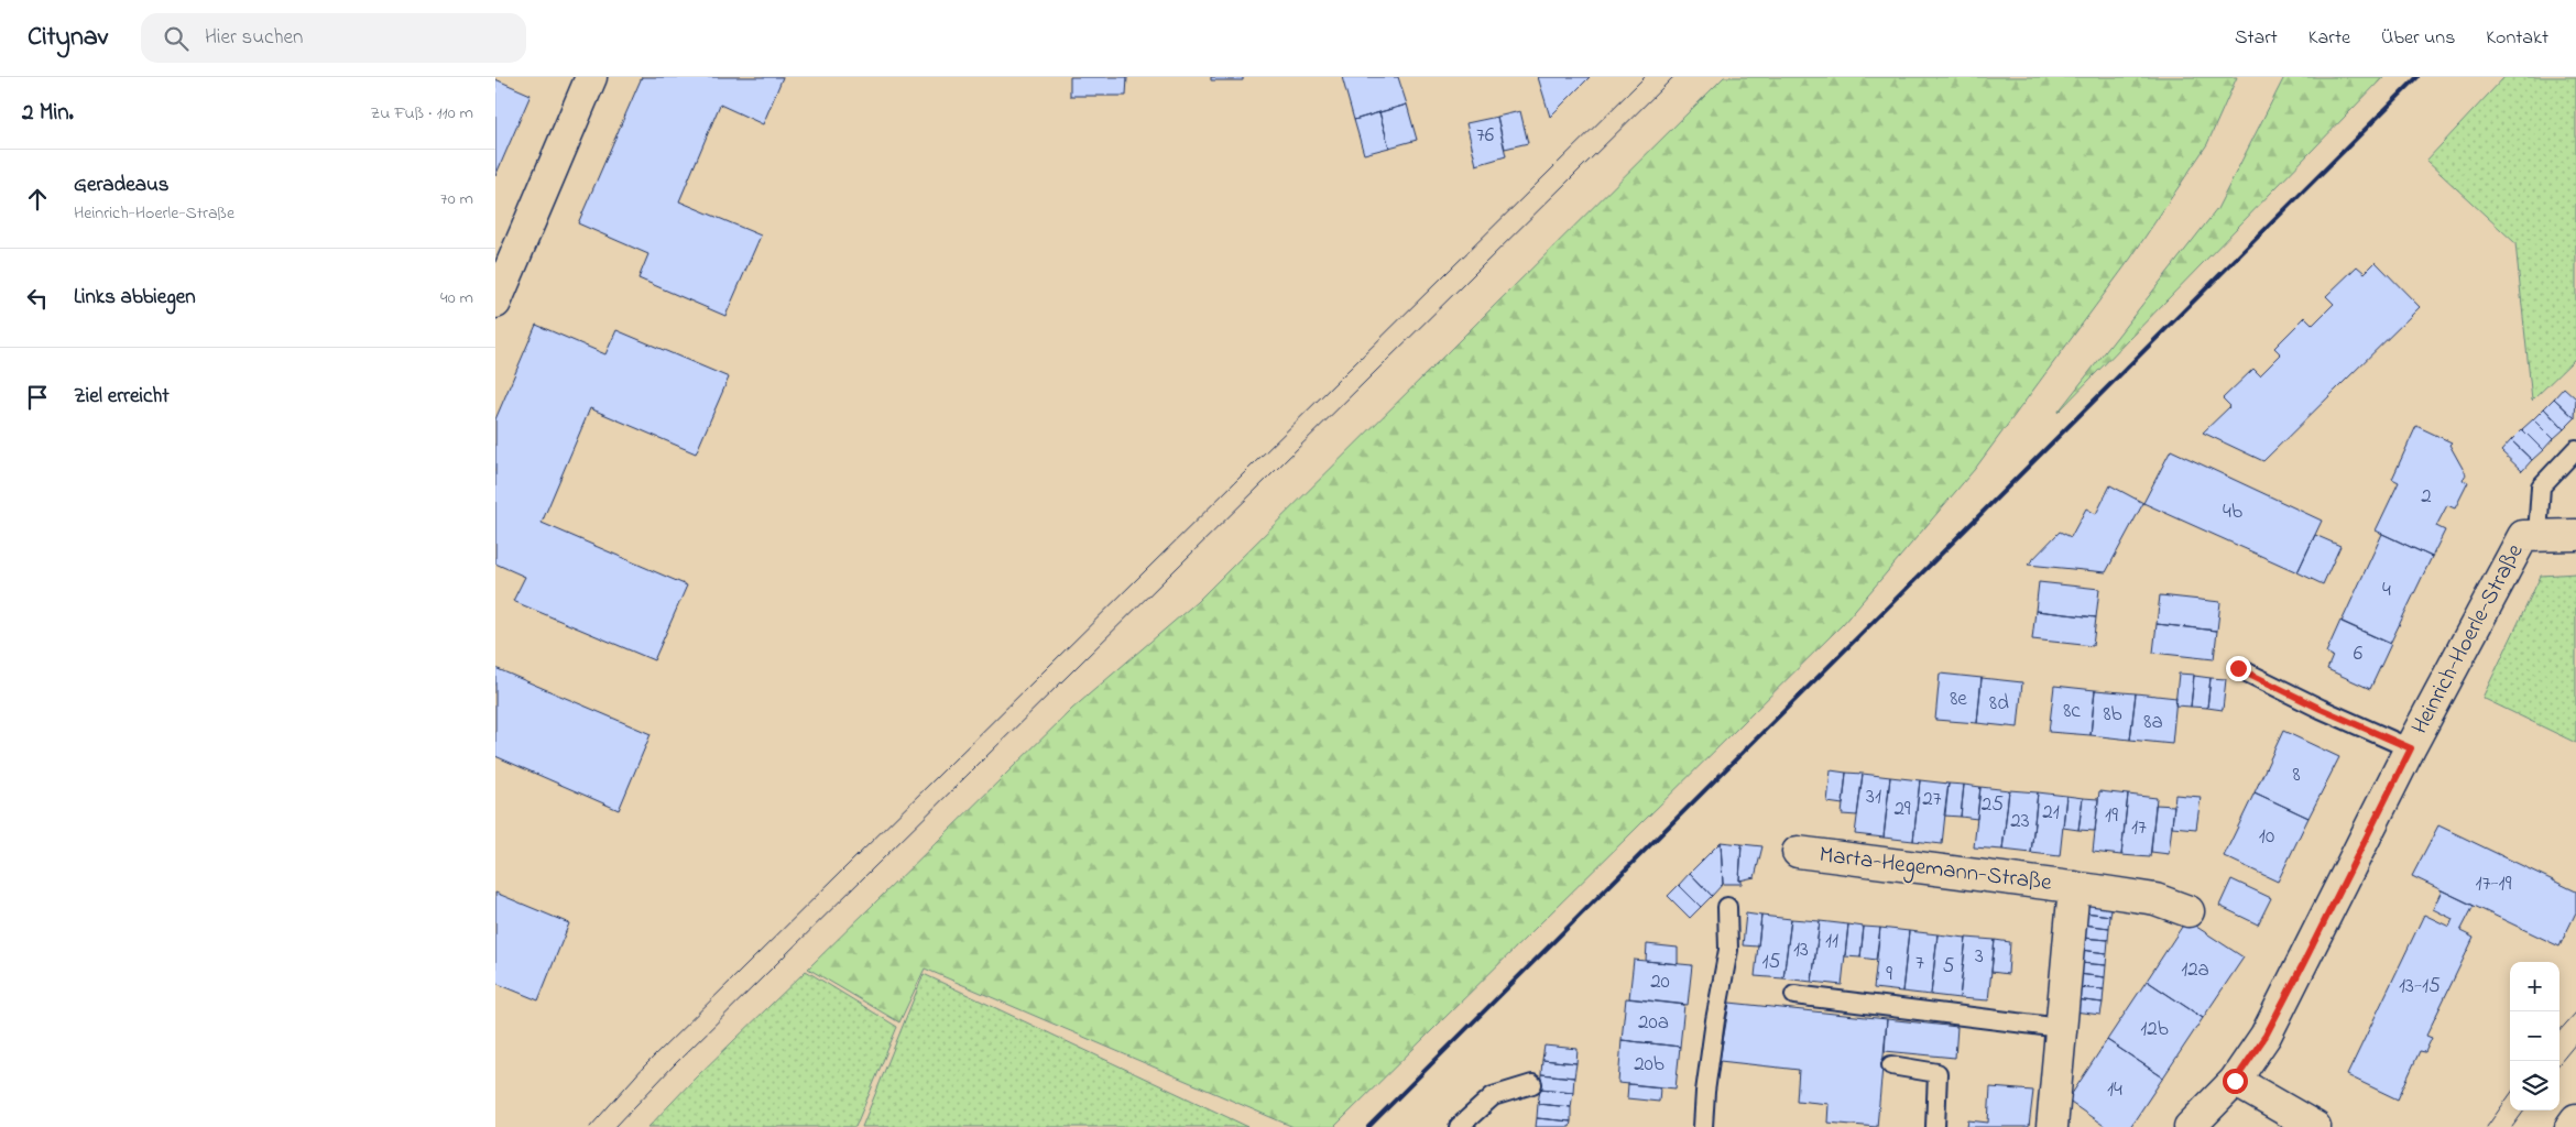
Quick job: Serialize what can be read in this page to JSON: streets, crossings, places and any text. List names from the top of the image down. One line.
{"streets":{"street":["Heinrich-Hoerle-Straße","Marta-Hegemann-Straße"]},"house_numbers":["76","2","4b","4","6","8e","8d","8c","8b","8a","8","31","27","25","29","21","19","23","17","10","17-19","11","13","3","15","7","5","12a","9","20","13-15","20a","12b","20b","14"],"page":{"header":"Citynav","search":"Hier suchen","nav":["Start","Karte","Über uns","Kontakt"],"heading":["2 Min.","Zu Fuß · 110 m"],"list":[["Geradeaus","Heinrich-Hoerle-Straße","70 m"],["Links abbiegen","40 m"],"Ziel erreicht"],"map_buttons":["+","−"]}}
